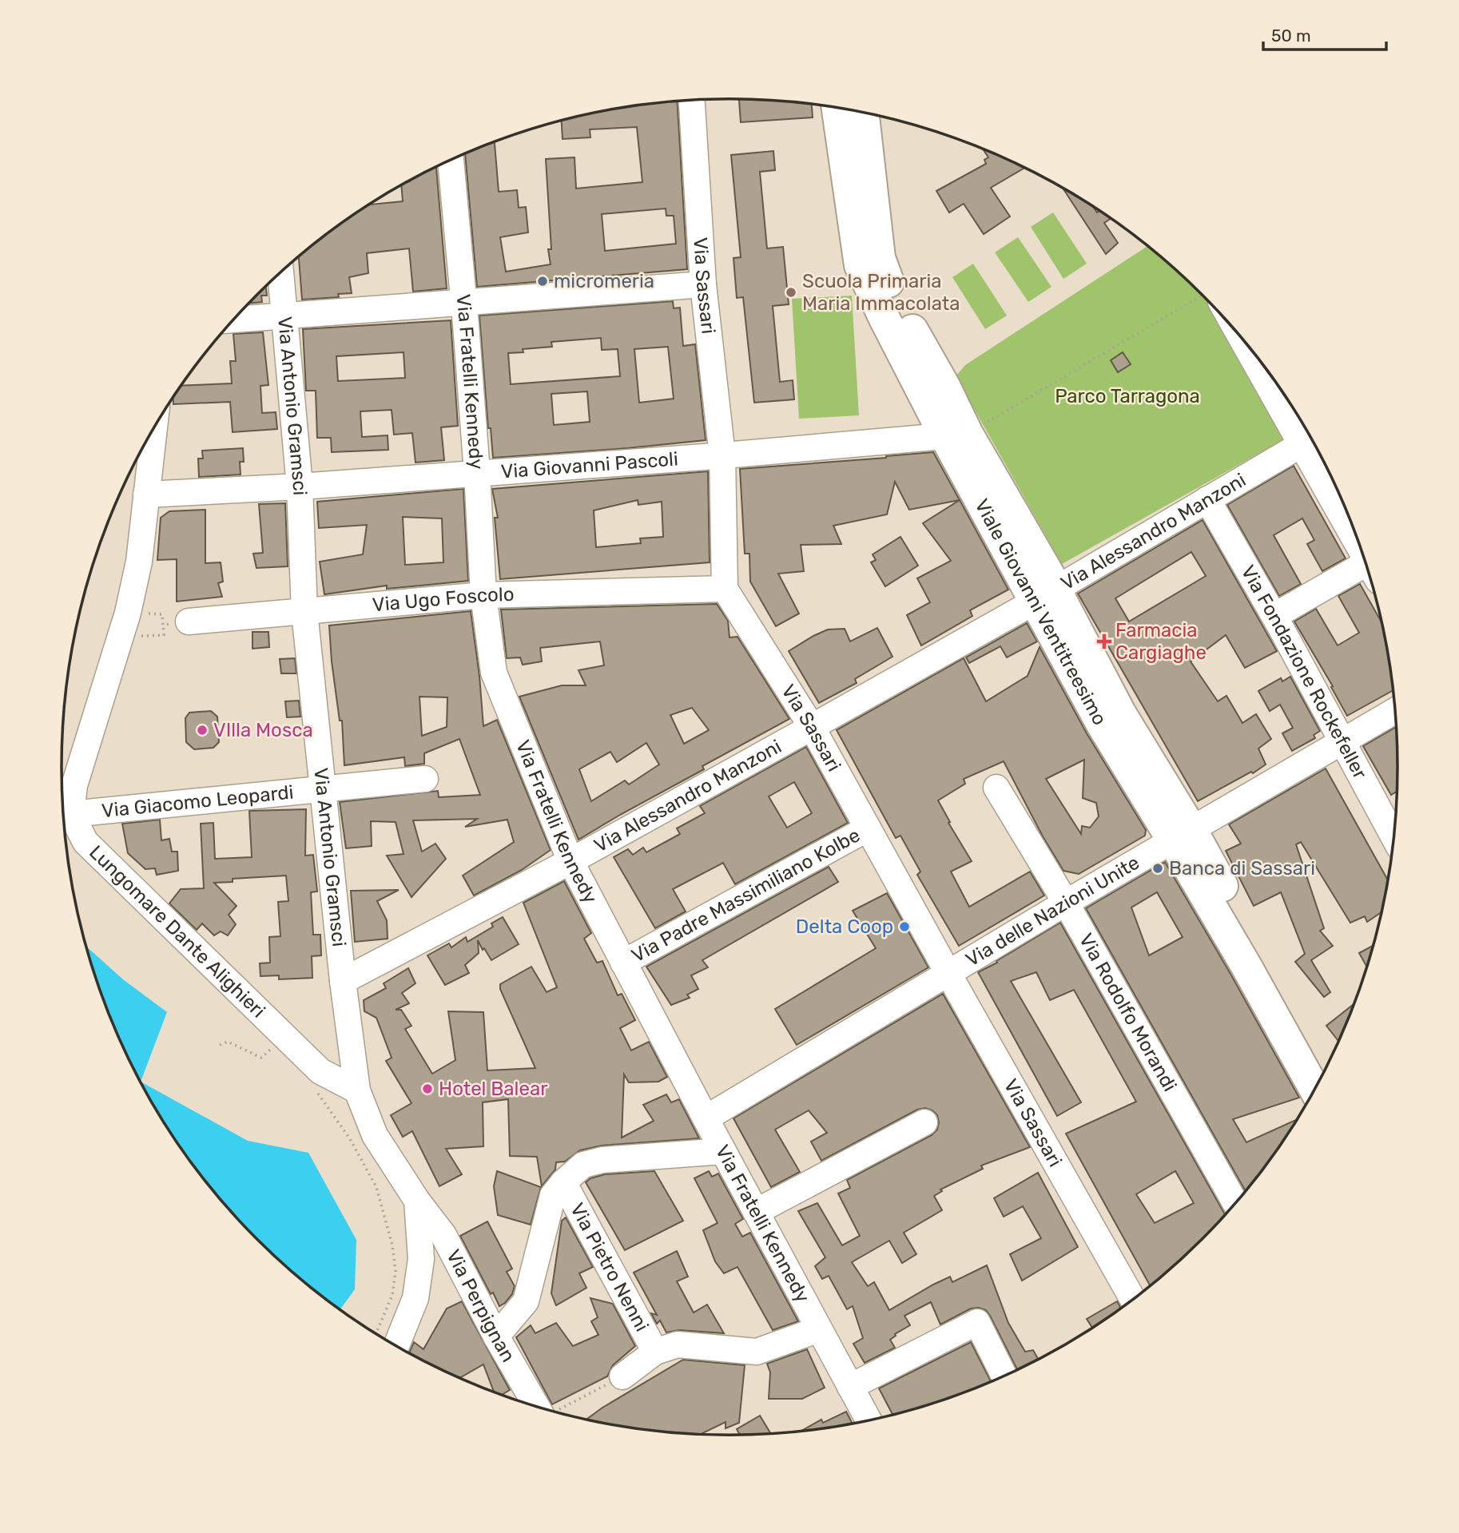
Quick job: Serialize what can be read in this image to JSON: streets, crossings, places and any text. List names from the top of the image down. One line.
{"streets":{"main road":["Viale Giovanni Ventitreesimo"],"street":["Via Sassari","Via Fratelli Kennedy","Via Antonio Gramsci","Via Giovanni Pascoli","Via Alessandro Manzoni","Via Ugo Foscolo","Via Fondazione Rockefeller","Via Giacomo Leopardi","Via Padre Massimiliano Kolbe","Via delle Nazioni Unite","Lungomare Dante Alighieri","Via Rodolfo Morandi","Via Pietro Nenni","Via Perpignan"]},"crossings":[["Via Sassari","Via Giovanni Pascoli"],["Via Sassari","Via Alessandro Manzoni"],["Via Sassari","Via Ugo Foscolo"],["Via Sassari","Via Padre Massimiliano Kolbe"],["Via Sassari","Via delle Nazioni Unite"],["Via Fratelli Kennedy","Via Giovanni Pascoli"],["Via Fratelli Kennedy","Via Alessandro Manzoni"],["Via Fratelli Kennedy","Via Ugo Foscolo"],["Via Fratelli Kennedy","Via Padre Massimiliano Kolbe"],["Via Fratelli Kennedy","Via delle Nazioni Unite"],["Via Antonio Gramsci","Via Giovanni Pascoli"],["Via Antonio Gramsci","Via Alessandro Manzoni"],["Via Antonio Gramsci","Via Ugo Foscolo"],["Via Antonio Gramsci","Via Giacomo Leopardi"],["Via Antonio Gramsci","Lungomare Dante Alighieri"],["Via Antonio Gramsci","Via Perpignan"],["Via Giovanni Pascoli","Viale Giovanni Ventitreesimo"],["Via Alessandro Manzoni","Viale Giovanni Ventitreesimo"],["Via Alessandro Manzoni","Via Fondazione Rockefeller"],["Viale Giovanni Ventitreesimo","Via delle Nazioni Unite"],["Via Fondazione Rockefeller","Via delle Nazioni Unite"],["Via Giacomo Leopardi","Lungomare Dante Alighieri"],["Via delle Nazioni Unite","Via Rodolfo Morandi"]],"parks":["Parco Tarragona"],"places":{"other":["micromeria","Scuola Primaria Maria Immacolata","VIlla Mosca","Banca di Sassari","Delta Coop","Hotel Balear"],"health":["Farmacia Cargiaghe"]},"scale_bar":"50 m"}
